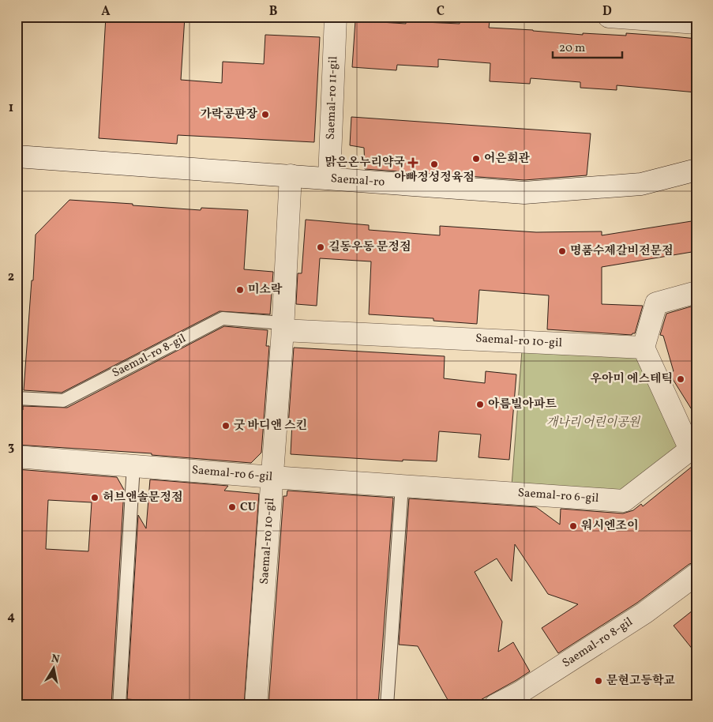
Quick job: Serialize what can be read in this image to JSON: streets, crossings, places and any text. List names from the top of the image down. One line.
{"streets":{"street":["Saemal-ro 11-gil","Saemal-ro","Saemal-ro 10-gil","Saemal-ro 8-gil","Saemal-ro 6-gil"]},"crossings":[["Saemal-ro 11-gil","Saemal-ro"],["Saemal-ro","Saemal-ro 10-gil"],["Saemal-ro 10-gil","Saemal-ro 8-gil"],["Saemal-ro 10-gil","Saemal-ro 6-gil"]],"parks":["개나리 어린이공원"],"places":{"other":["가락공판장","어은회관","아빠정성정육점","길동우동 문정점","명품수제갈비전문점","미소락","우아미 에스테틱","아름빌아파트","굿 바디앤 스킨","허브앤솔문정점","CU","워시엔조이","문현고등학교"],"health":["맑은온누리약국"]},"scale_bar":"20 m","north":"top","grid":{"columns":["A","B","C","D"],"rows":["1","2","3","4"]}}
